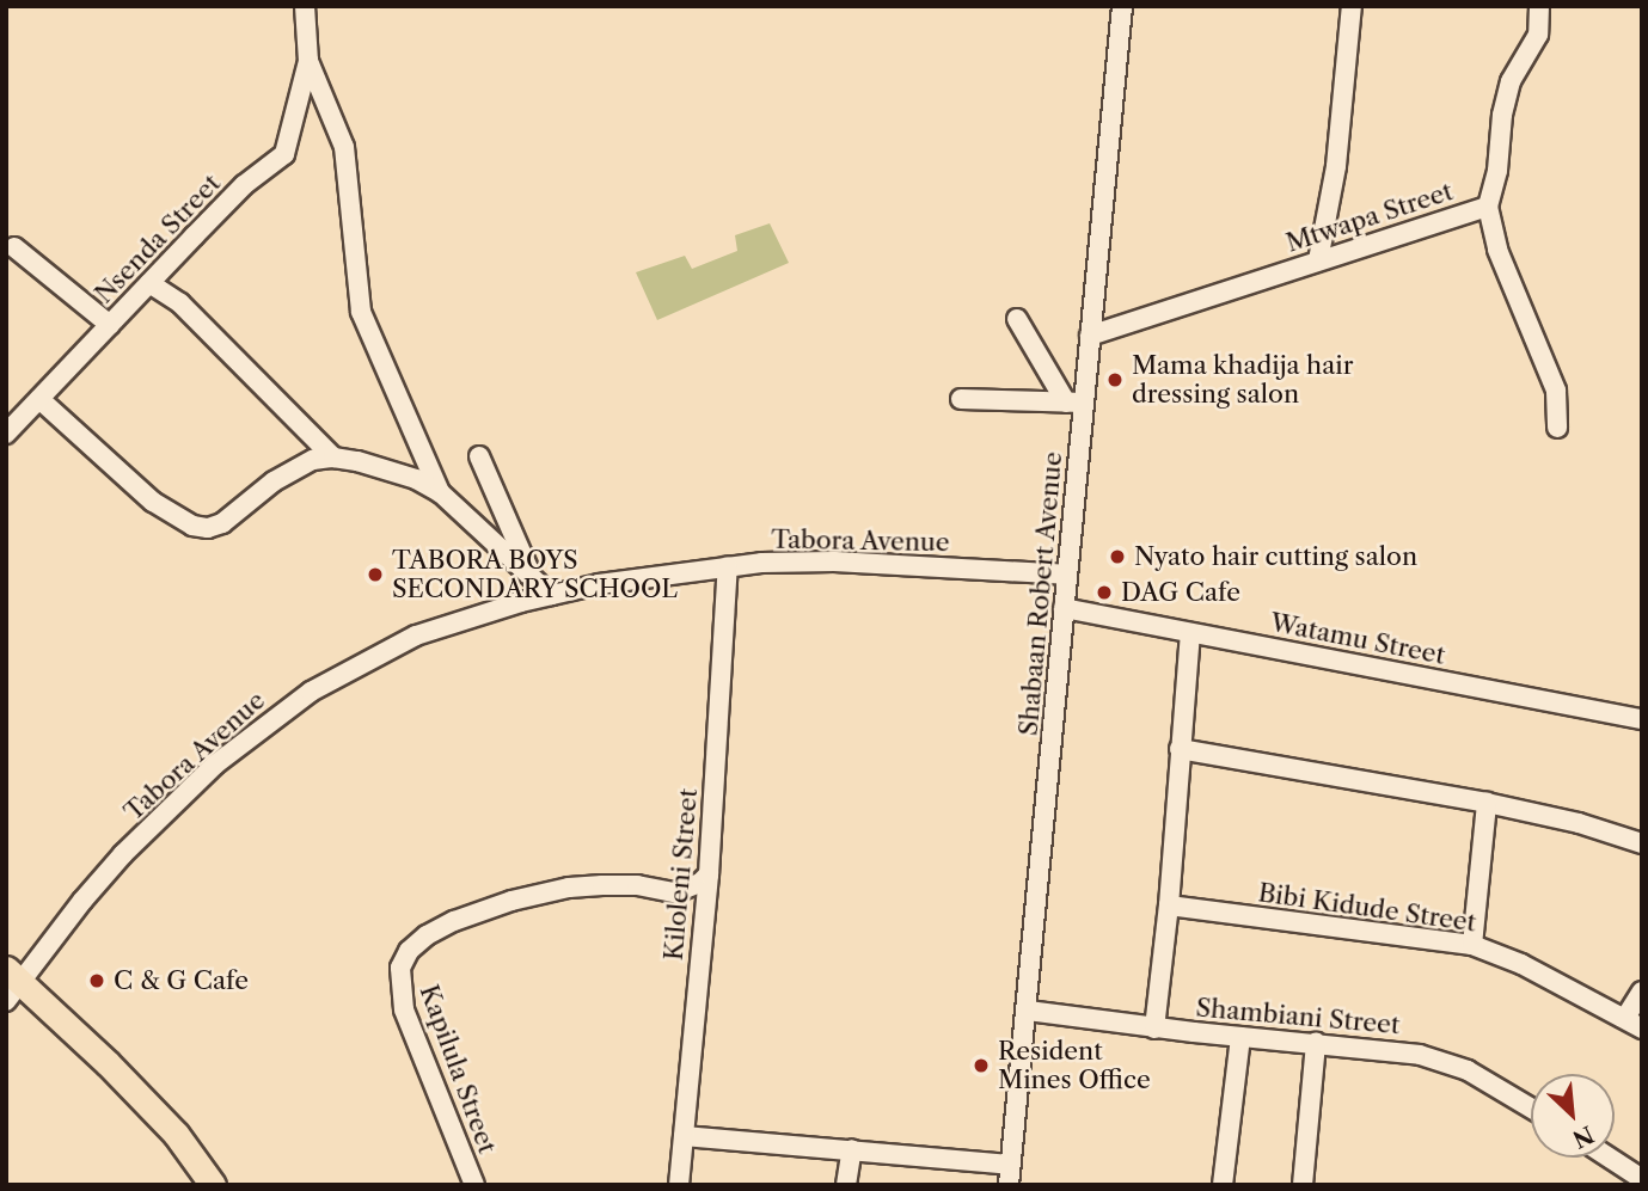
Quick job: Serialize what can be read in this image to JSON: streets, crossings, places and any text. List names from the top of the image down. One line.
{"streets":{"street":["Mtwapa Street","Nsenda Street","Tabora Avenue","Shabaan Robert Avenue","Watamu Street","Kiloleni Street","Bibi Kidude Street","Shambiani Street","Kapilula Street"]},"crossings":[["Mtwapa Street","Shabaan Robert Avenue"],["Tabora Avenue","Shabaan Robert Avenue"],["Tabora Avenue","Kiloleni Street"],["Shabaan Robert Avenue","Watamu Street"],["Shabaan Robert Avenue","Shambiani Street"]],"places":["Mama khadija hair dressing salon","Nyato hair cutting salon","TABORA BOYS SECONDARY SCHOOL","DAG Cafe","C & G Cafe","Resident Mines Office"],"north":"bottom right"}
